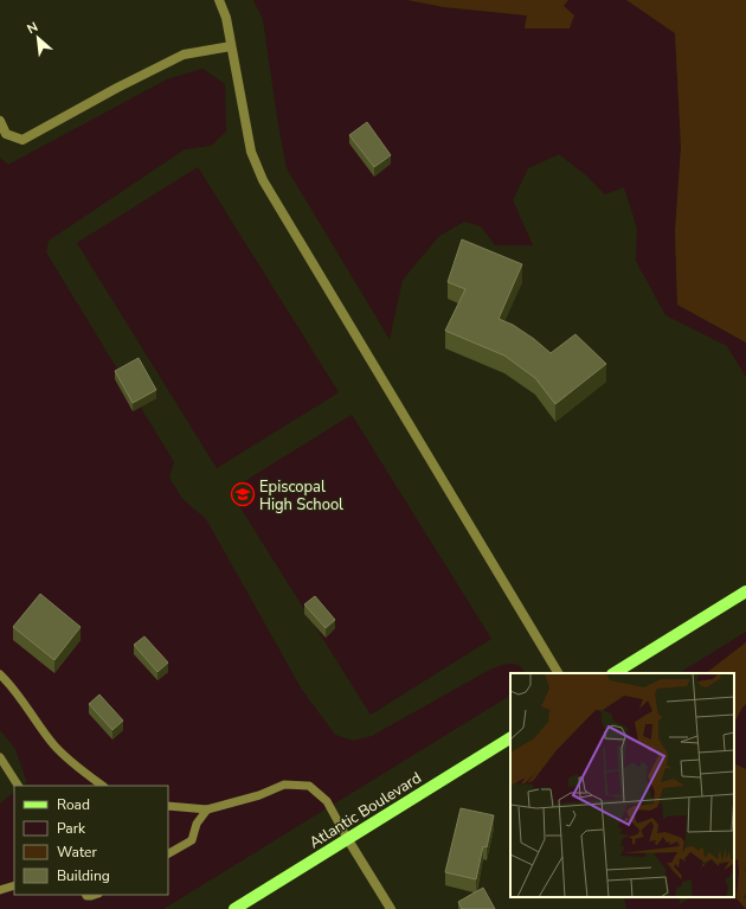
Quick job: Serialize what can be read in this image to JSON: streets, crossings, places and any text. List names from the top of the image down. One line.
{"streets":{"main road":["Atlantic Boulevard"]},"places":{"school or university":["Episcopal High School"]},"legend":["Road","Park","Water","Building"],"north":"top left"}
